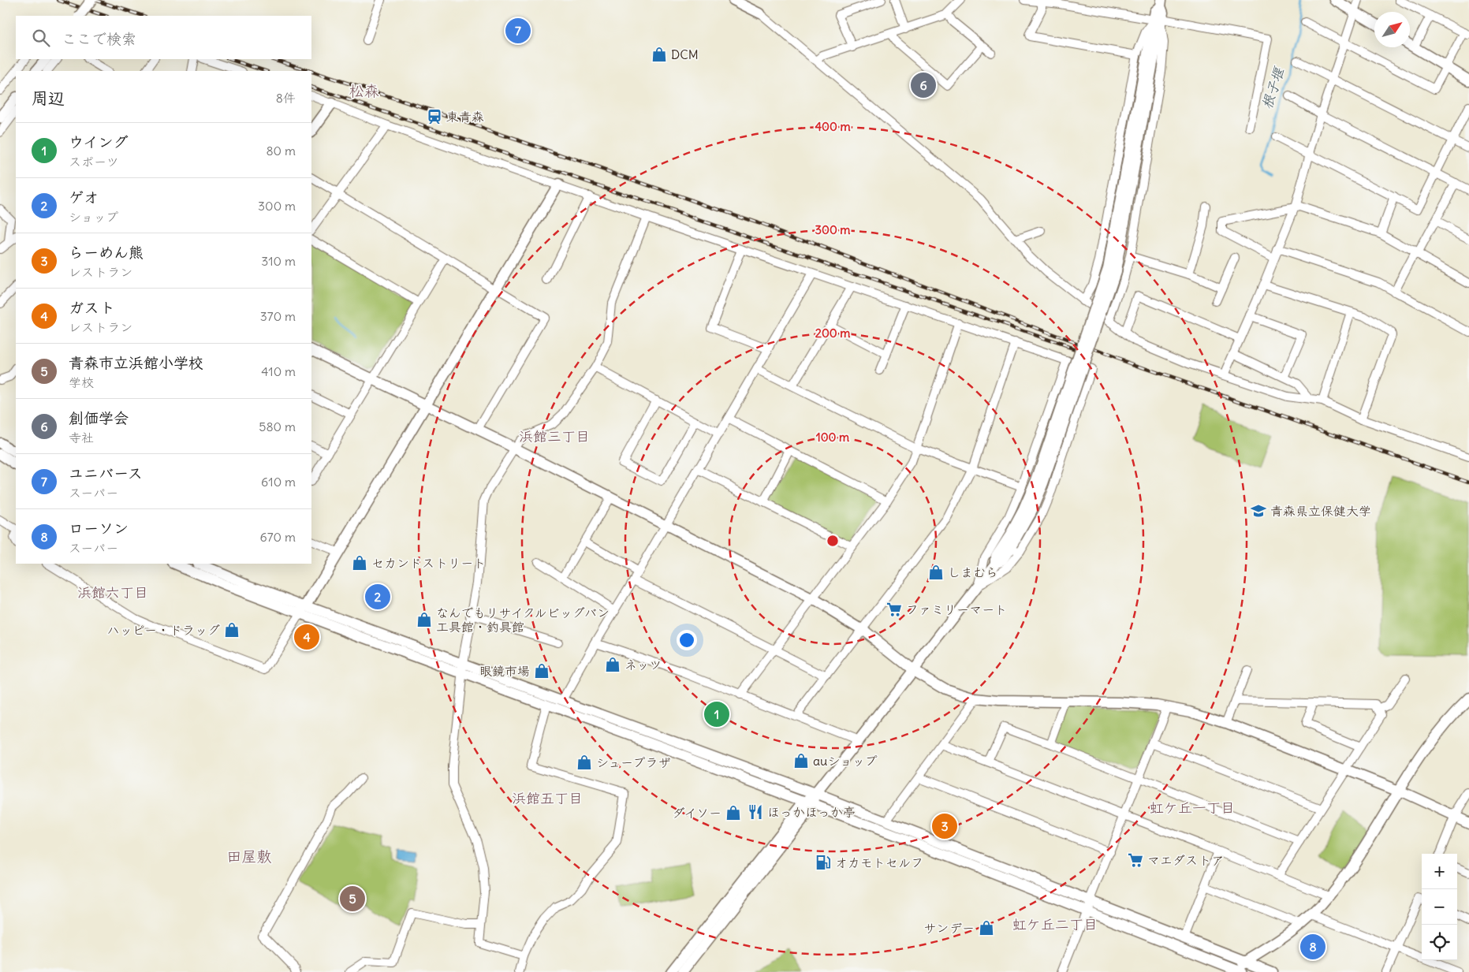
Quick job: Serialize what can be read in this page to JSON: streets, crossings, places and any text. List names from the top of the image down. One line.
{"districts":["松森","浜館三丁目","浜館六丁目","浜館五丁目","虹ケ丘一丁目","田屋敷","虹ケ丘二丁目"],"water":["根子堰"],"places":{"shop":["DCM","セカンドストリート","しまむら","なんでもリサイクルビッグバン 工具館・釣具館","ハッピー・ドラッグ","ネッツ","眼鏡市場","auショップ","シュープラザ","ダイソー","サンデー"],"station":["東青森"],"school or university":["青森県立保健大学"],"supermarket":["ファミリーマート","マエダストア"],"restaurant":["ほっかほっか亭"],"fuel station":["オカモトセルフ"]},"north":"top right","page":{"search":"ここで検索","pins":["7","6","2","4","1","3","5","8"],"heading":["周辺","8件"],"list":[{"mark":"1","name":"ウイング","note":"スポーツ","value":"80 m"},{"mark":"2","name":"ゲオ","note":"ショップ","value":"300 m"},{"mark":"3","name":"らーめん熊","note":"レストラン","value":"310 m"},{"mark":"4","name":"ガスト","note":"レストラン","value":"370 m"},{"mark":"5","name":"青森市立浜館小学校","note":"学校","value":"410 m"},{"mark":"6","name":"創価学会","note":"寺社","value":"580 m"},{"mark":"7","name":"ユニバース","note":"スーパー","value":"610 m"},{"mark":"8","name":"ローソン","note":"スーパー","value":"670 m"}],"map_buttons":["+","−"]},"rings":["400 m","300 m","200 m","100 m"]}
